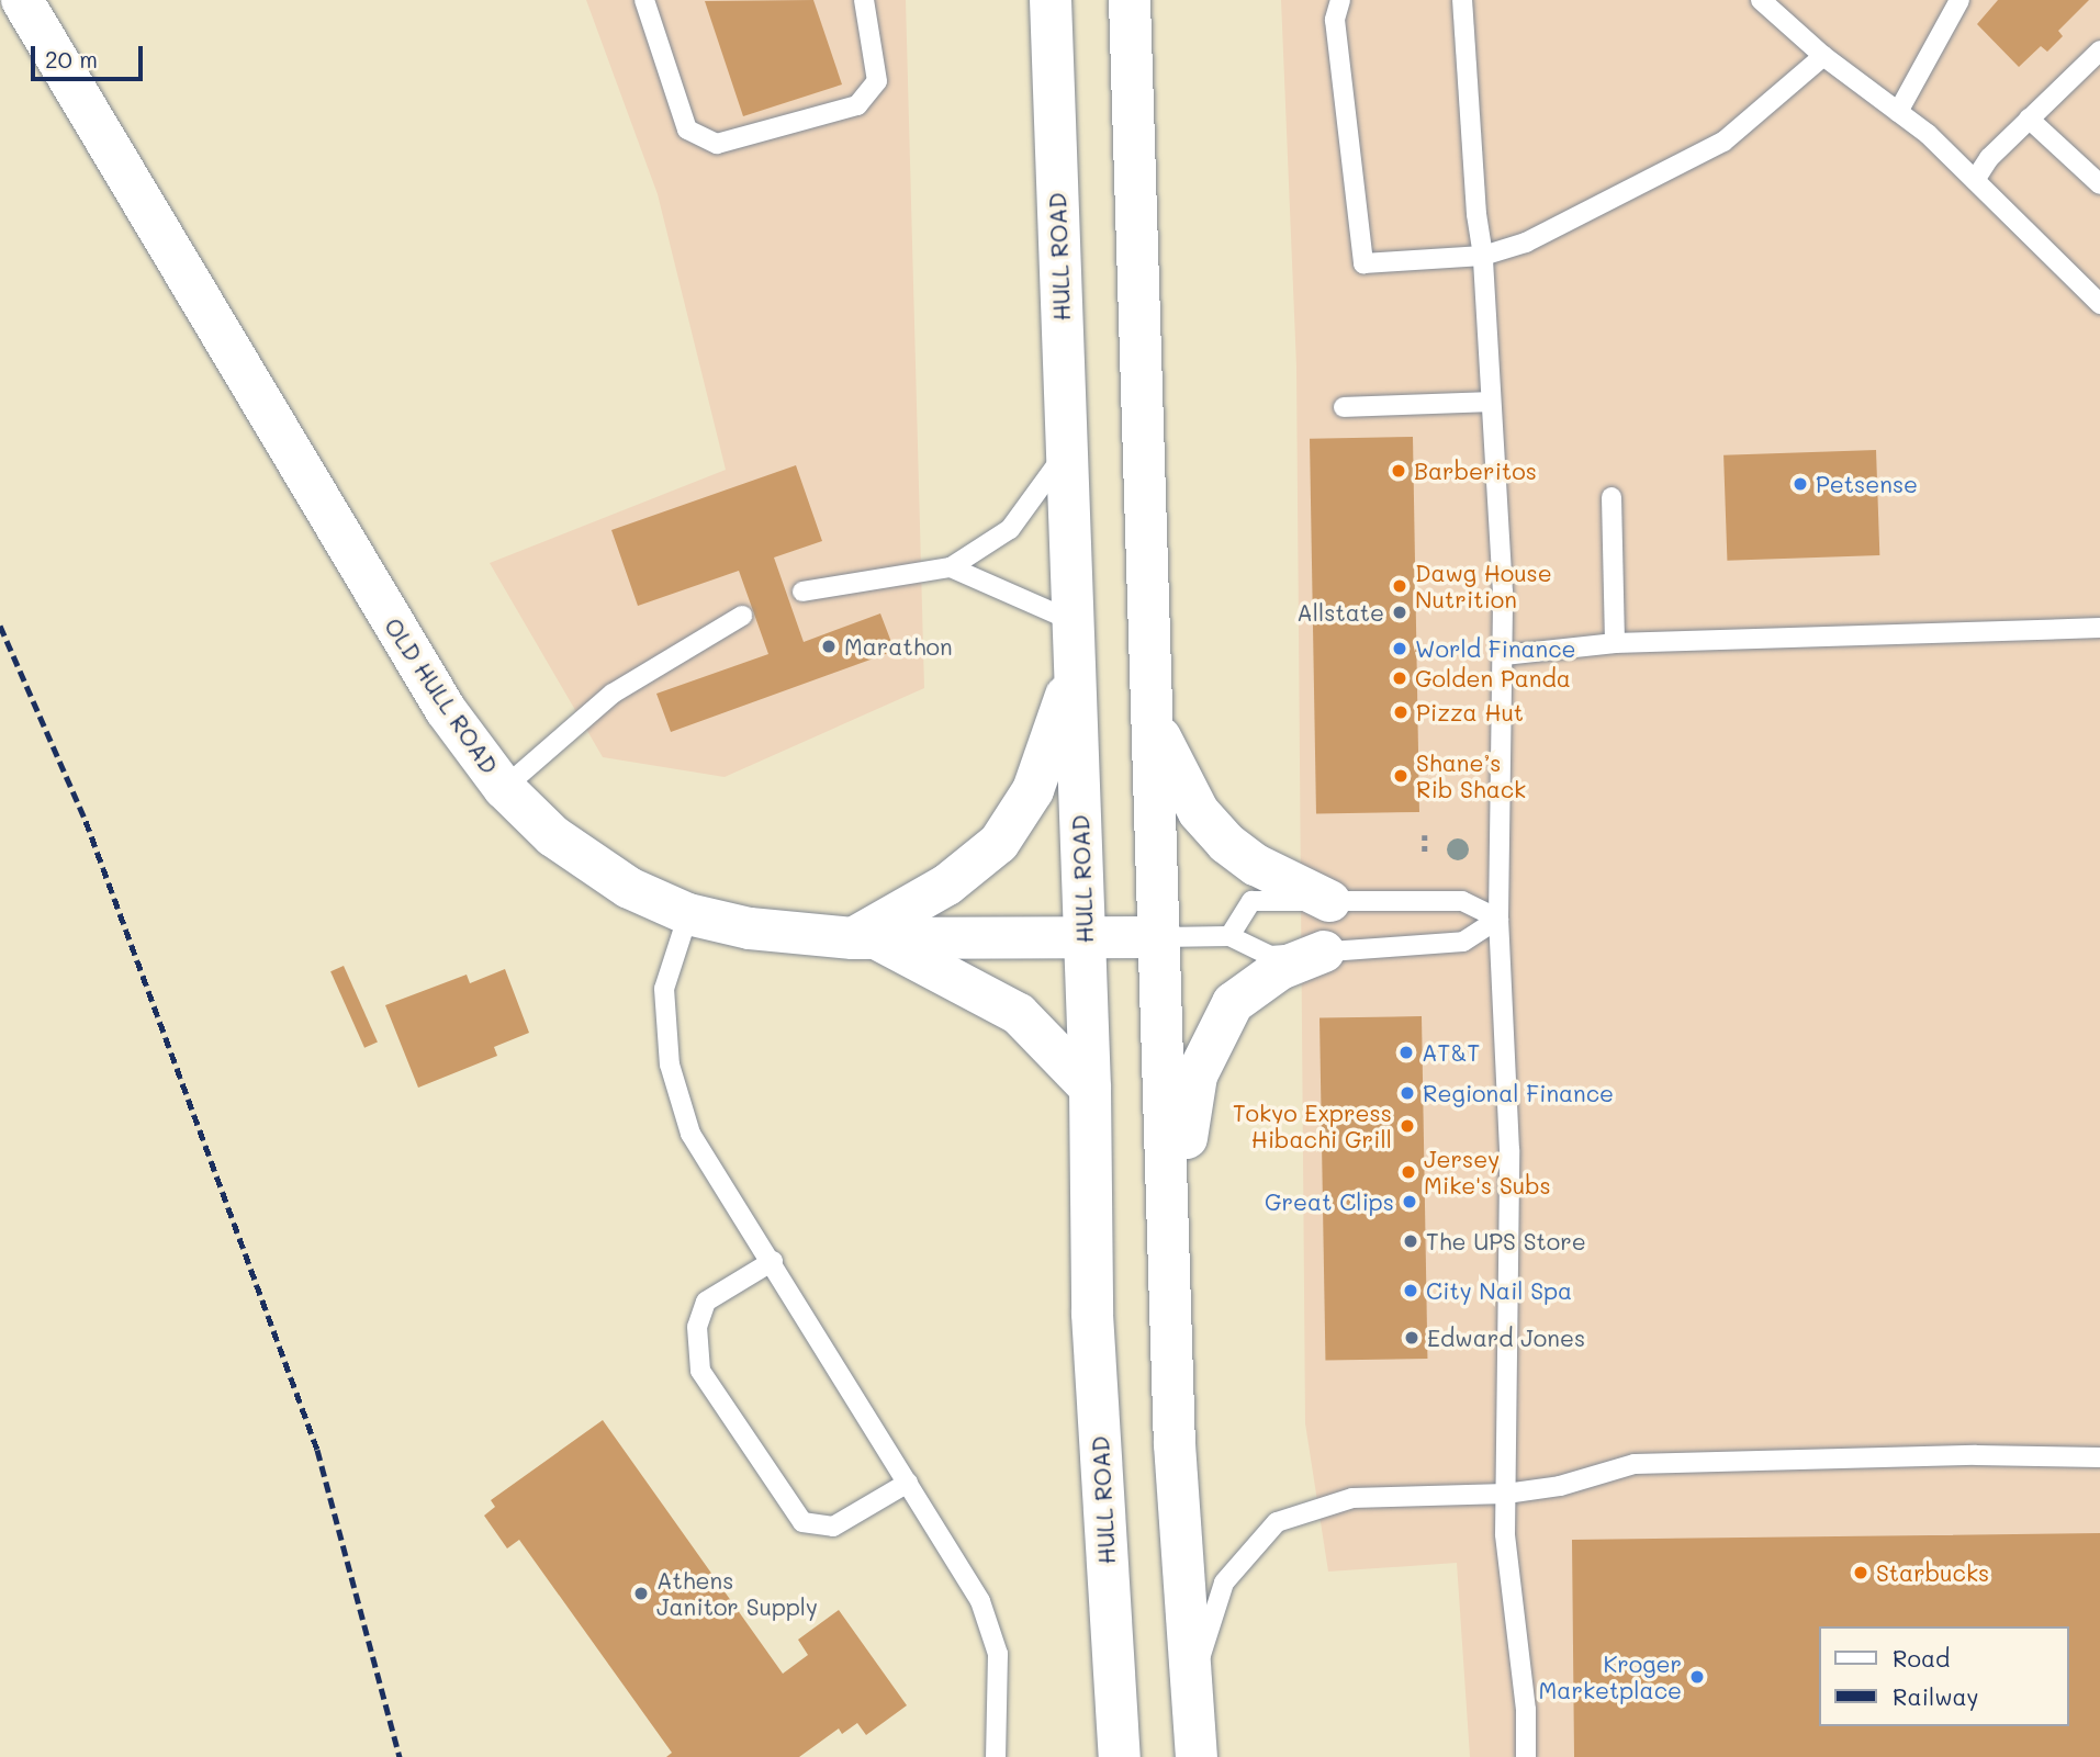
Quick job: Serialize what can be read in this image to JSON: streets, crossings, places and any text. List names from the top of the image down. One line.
{"streets":{"main road":["HULL ROAD","OLD HULL ROAD"]},"crossings":[["HULL ROAD","OLD HULL ROAD"]],"places":["Barberitos","Petsense","Dawg House Nutrition","Allstate","Marathon","World Finance","Golden Panda","Pizza Hut","Shane’s Rib Shack","AT&T","Regional Finance","Tokyo Express Hibachi Grill","Jersey Mike's Subs","Great Clips","The UPS Store","City Nail Spa","Edward Jones","Starbucks","Athens Janitor Supply","Kroger Marketplace"],"legend":["Road","Railway"],"scale_bar":"20 m"}
